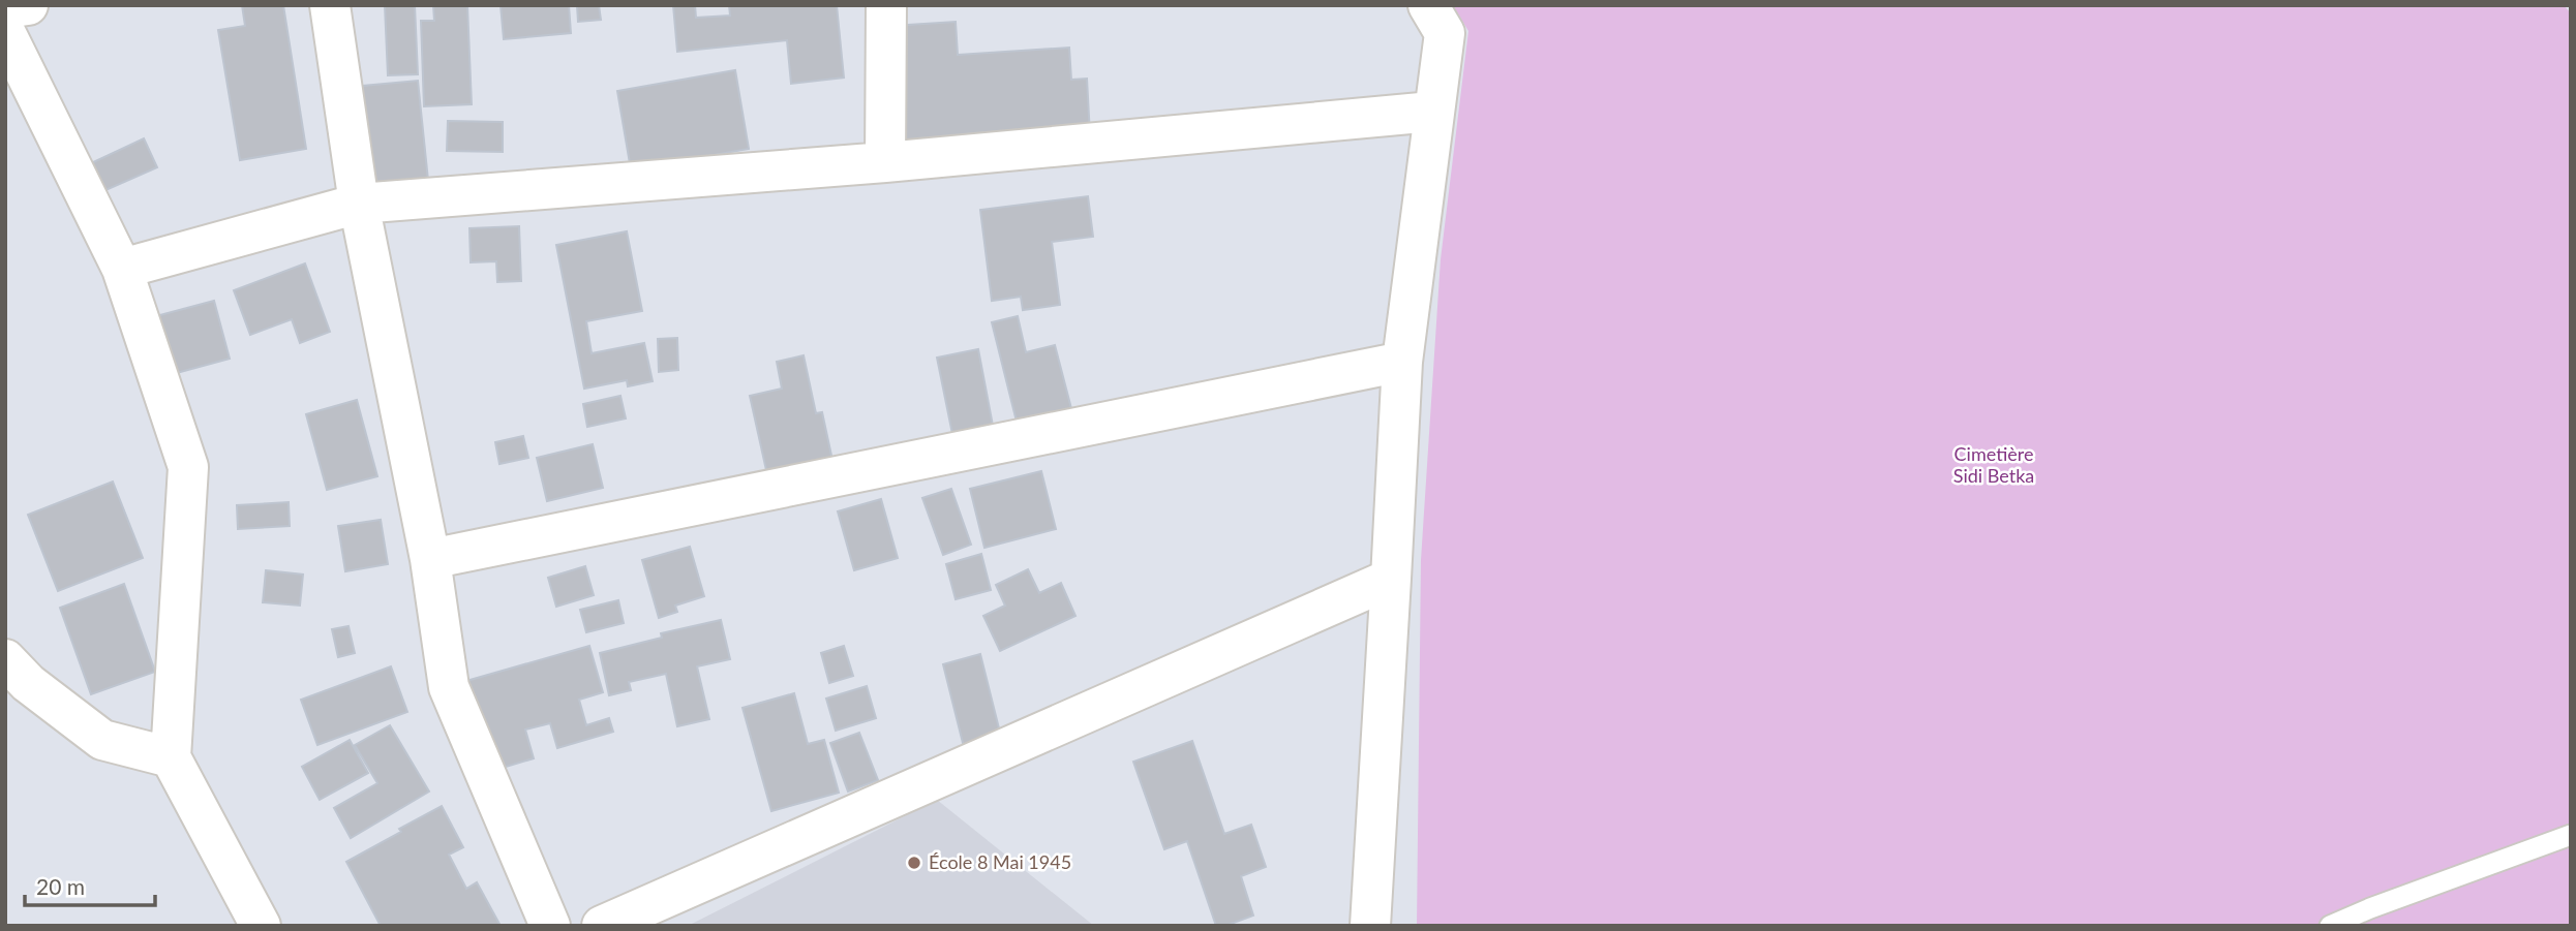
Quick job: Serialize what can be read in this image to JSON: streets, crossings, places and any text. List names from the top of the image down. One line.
{"parks":["Cimetière Sidi Betka"],"places":["École 8 Mai 1945"],"scale_bar":"20 m"}
